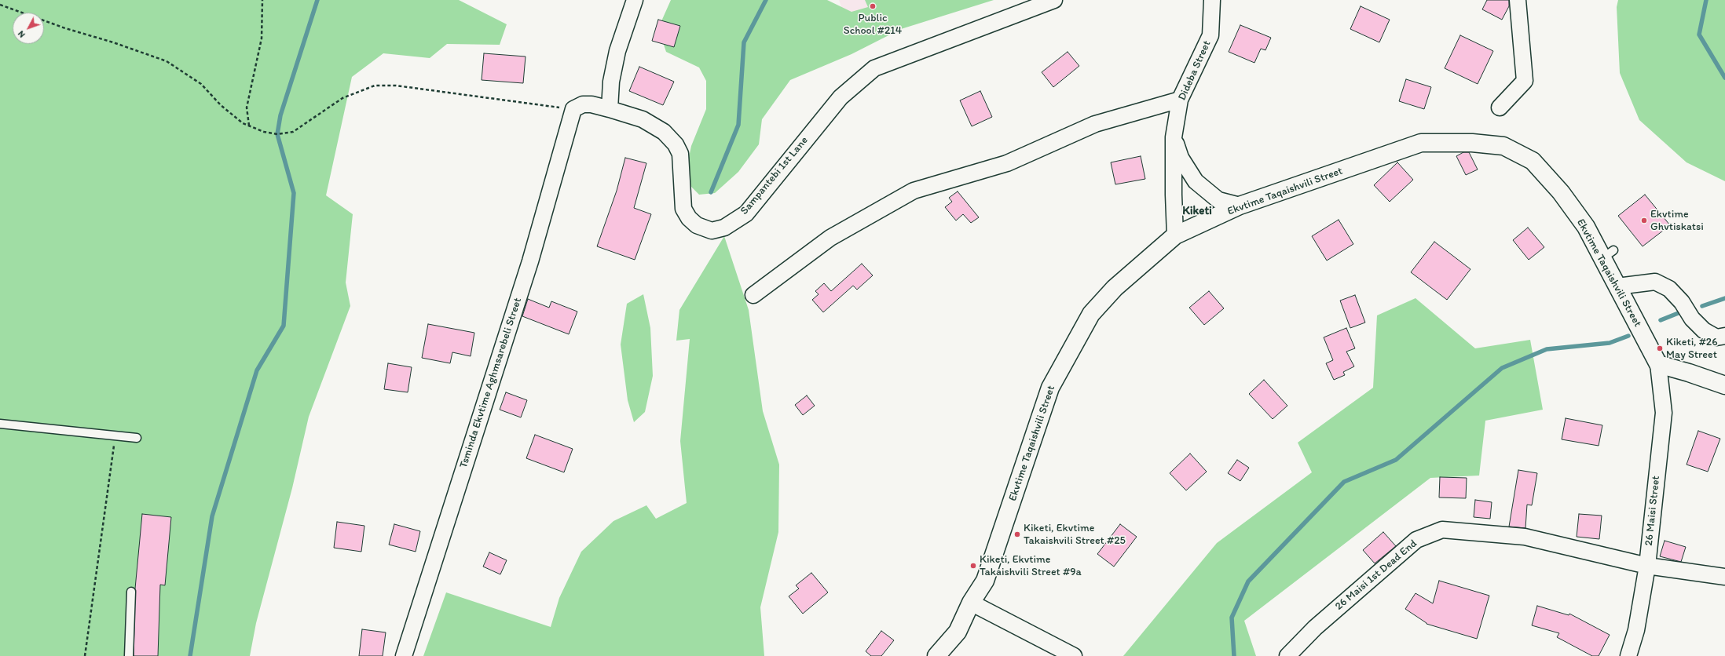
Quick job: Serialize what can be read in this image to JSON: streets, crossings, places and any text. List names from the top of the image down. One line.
{"streets":{"street":["Dideba Street","Sampantebi 1st Lane","Ekvtime Taqaishvili Street","Tsminda Ekvtime Aghmsarebeli Street","26 Maisi Street","26 Maisi 1st Dead End"]},"crossings":[["Dideba Street","Ekvtime Taqaishvili Street"],["Sampantebi 1st Lane","Tsminda Ekvtime Aghmsarebeli Street"],["Ekvtime Taqaishvili Street","26 Maisi Street"],["26 Maisi Street","26 Maisi 1st Dead End"]],"districts":["Kiketi"],"places":["Public School #214","Ekvtime Ghvtiskatsi","Kiketi, #26 May Street","Kiketi, Ekvtime Takaishvili Street #25","Kiketi, Ekvtime Takaishvili Street #9a"],"north":"bottom left"}
